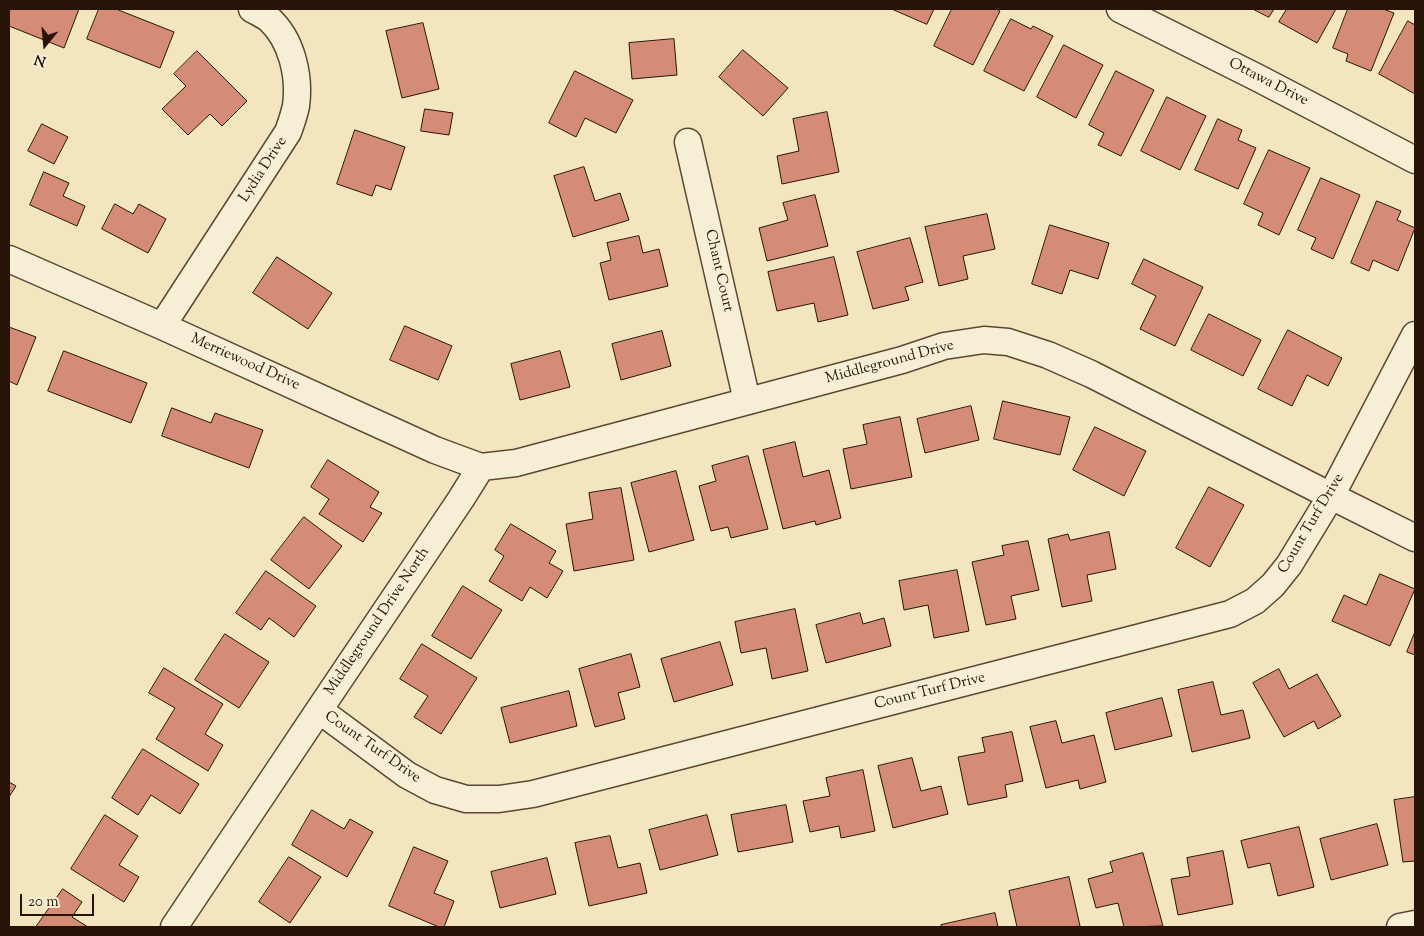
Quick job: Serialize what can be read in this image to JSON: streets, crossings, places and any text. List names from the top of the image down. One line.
{"streets":{"street":["Ottawa Drive","Lydia Drive","Chant Court","Merriewood Drive","Middleground Drive","Count Turf Drive","Middleground Drive North"]},"crossings":[["Lydia Drive","Merriewood Drive"],["Chant Court","Middleground Drive"],["Merriewood Drive","Middleground Drive"],["Merriewood Drive","Middleground Drive North"],["Middleground Drive","Count Turf Drive"],["Middleground Drive","Middleground Drive North"],["Count Turf Drive","Middleground Drive North"]],"scale_bar":"20 m","north":"bottom"}
